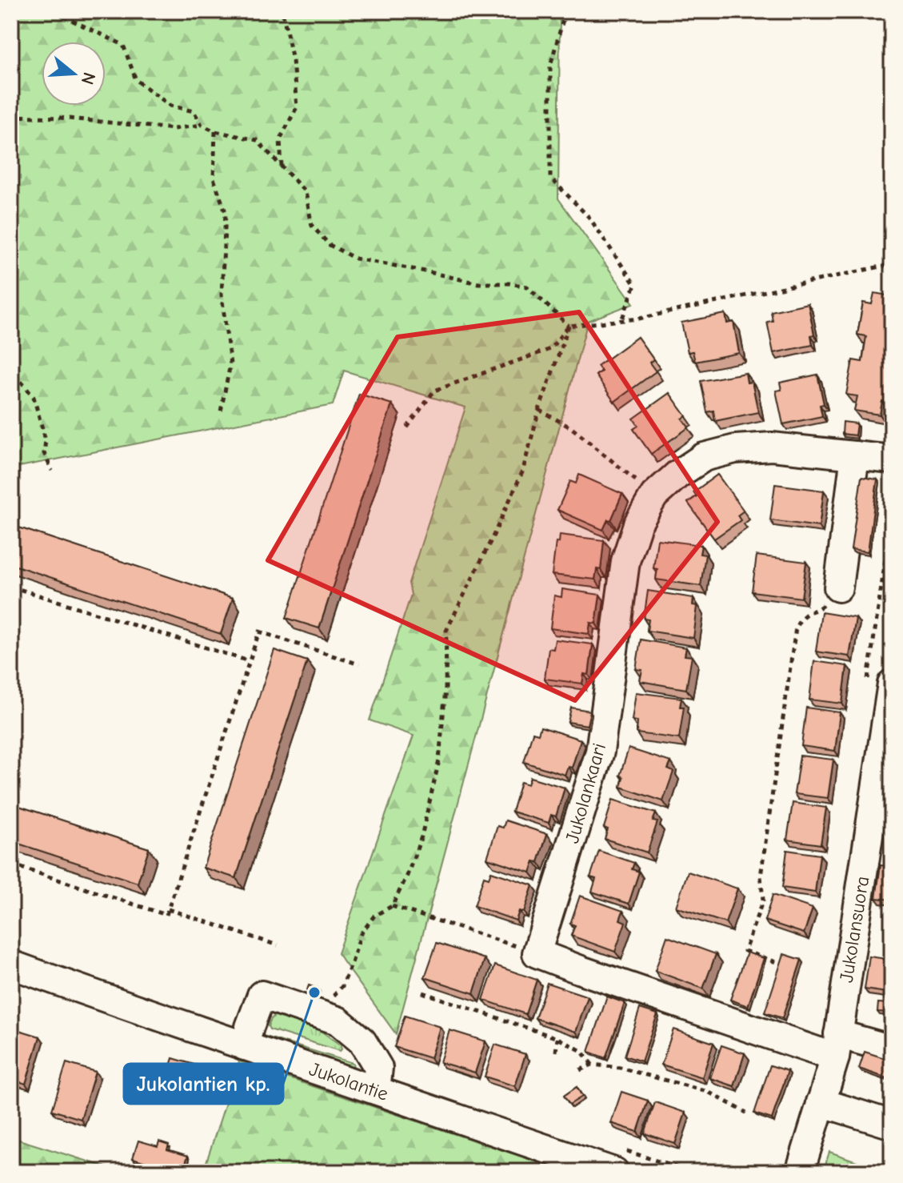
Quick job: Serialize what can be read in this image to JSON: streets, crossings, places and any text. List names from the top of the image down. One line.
{"streets":{"street":["Jukolankaari","Jukolansuora","Jukolantie"]},"places":["Jukolantien kp."],"north":"right"}
